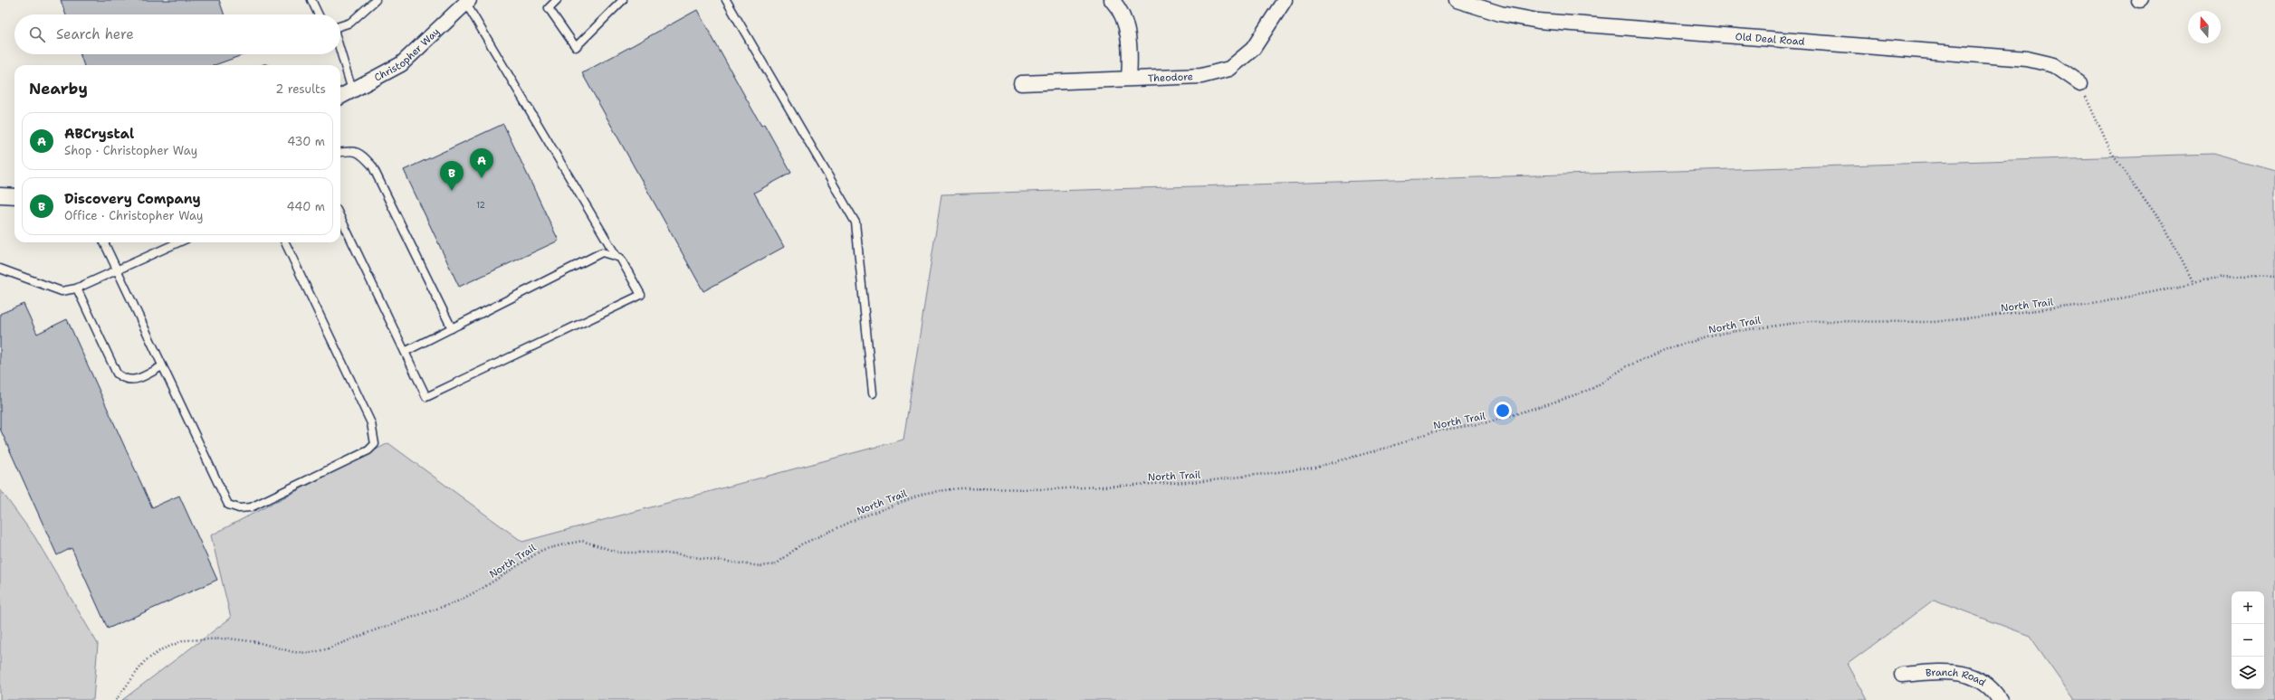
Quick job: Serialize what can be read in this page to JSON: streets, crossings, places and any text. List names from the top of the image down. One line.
{"streets":{"street":["Old Deal Road","Christopher Way","Theodore","Branch Road"],"path":["North Trail"]},"house_numbers":["12"],"north":"top","page":{"search":"Search here","heading":["Nearby","2 results"],"list":[{"mark":"A","name":"ABCrystal","note":"Shop · Christopher Way","value":"430 m"},{"mark":"B","name":"Discovery Company","note":"Office · Christopher Way","value":"440 m"}],"pins":["A","B"],"map_buttons":["+","−"]}}
